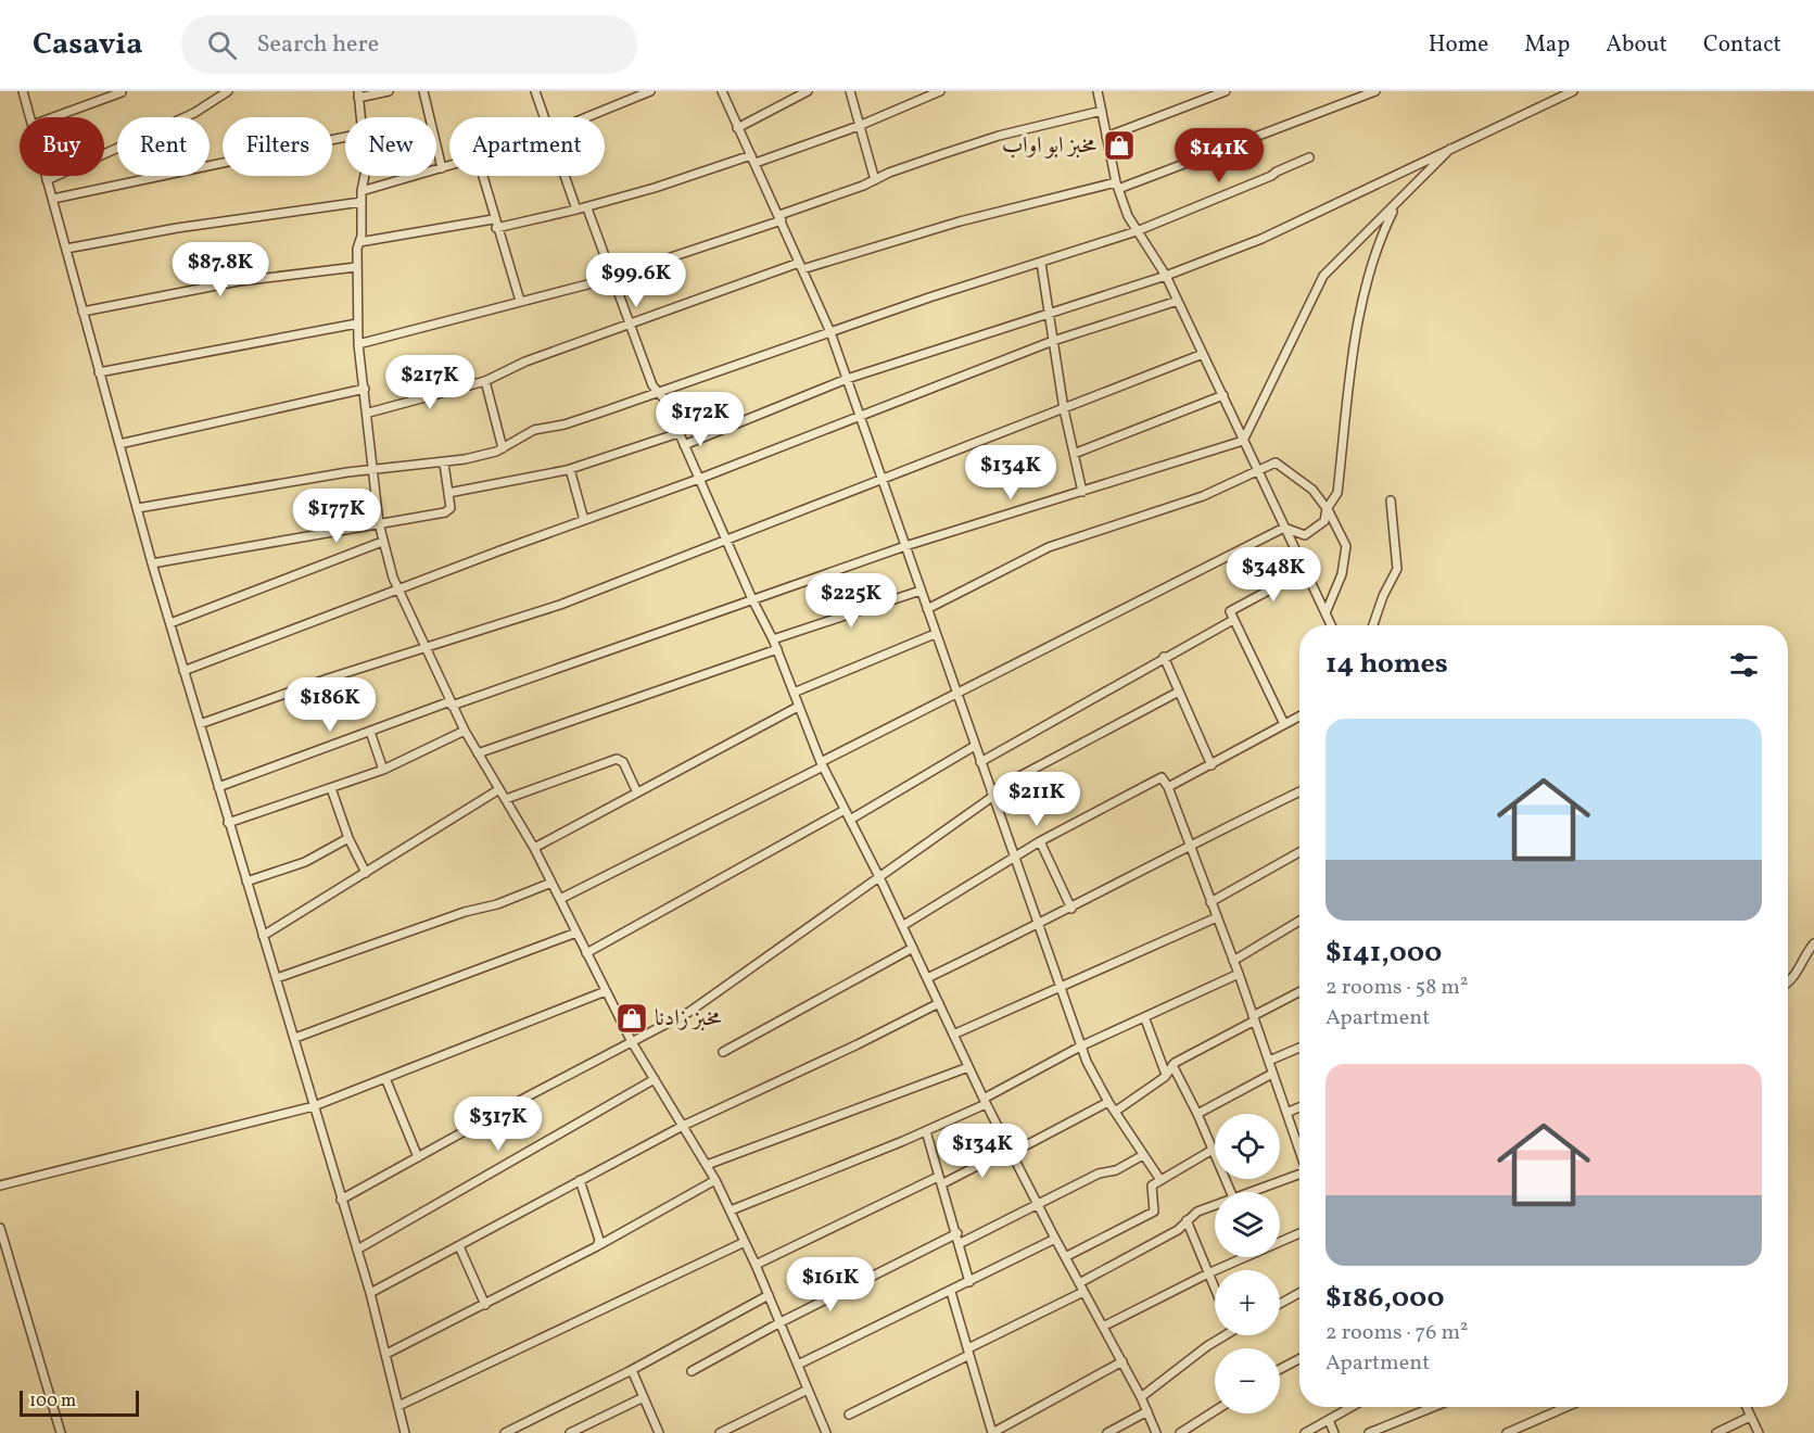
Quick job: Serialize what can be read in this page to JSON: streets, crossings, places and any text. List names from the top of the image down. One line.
{"places":{"shop":["مخبز ابو اواب","مخبز زادنا"]},"scale_bar":"100 m","page":{"header":"Casavia","search":"Search here","nav":["Home","Map","About","Contact"],"chip":["Buy","Rent","Filters","New","Apartment"],"price":["$141K","$87.8K","$99.6K","$217K","$172K","$134K","$177K","$348K","$225K","$186K","$211K","$317K","$134K","$161K"],"heading":"14 homes","list":[{"name":"$141,000","note":"2 rooms · 58 m² · Apartment"},{"name":"$186,000","note":"2 rooms · 76 m² · Apartment"}],"map_buttons":["+","−"],"scale":"100 m"}}
